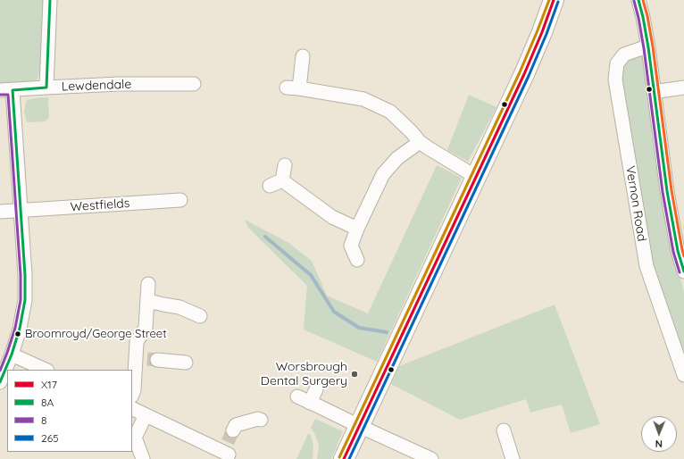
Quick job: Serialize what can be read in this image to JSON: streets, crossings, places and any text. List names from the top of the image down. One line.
{"streets":{"street":["Lewdendale","Vernon Road","Westfields"]},"places":["Broomroyd/George Street","Worsbrough Dental Surgery"],"lines":["transit line X17","transit line 8A","transit line 8","transit line 265"],"legend":["X17","8A","8","265"],"north":"bottom"}
